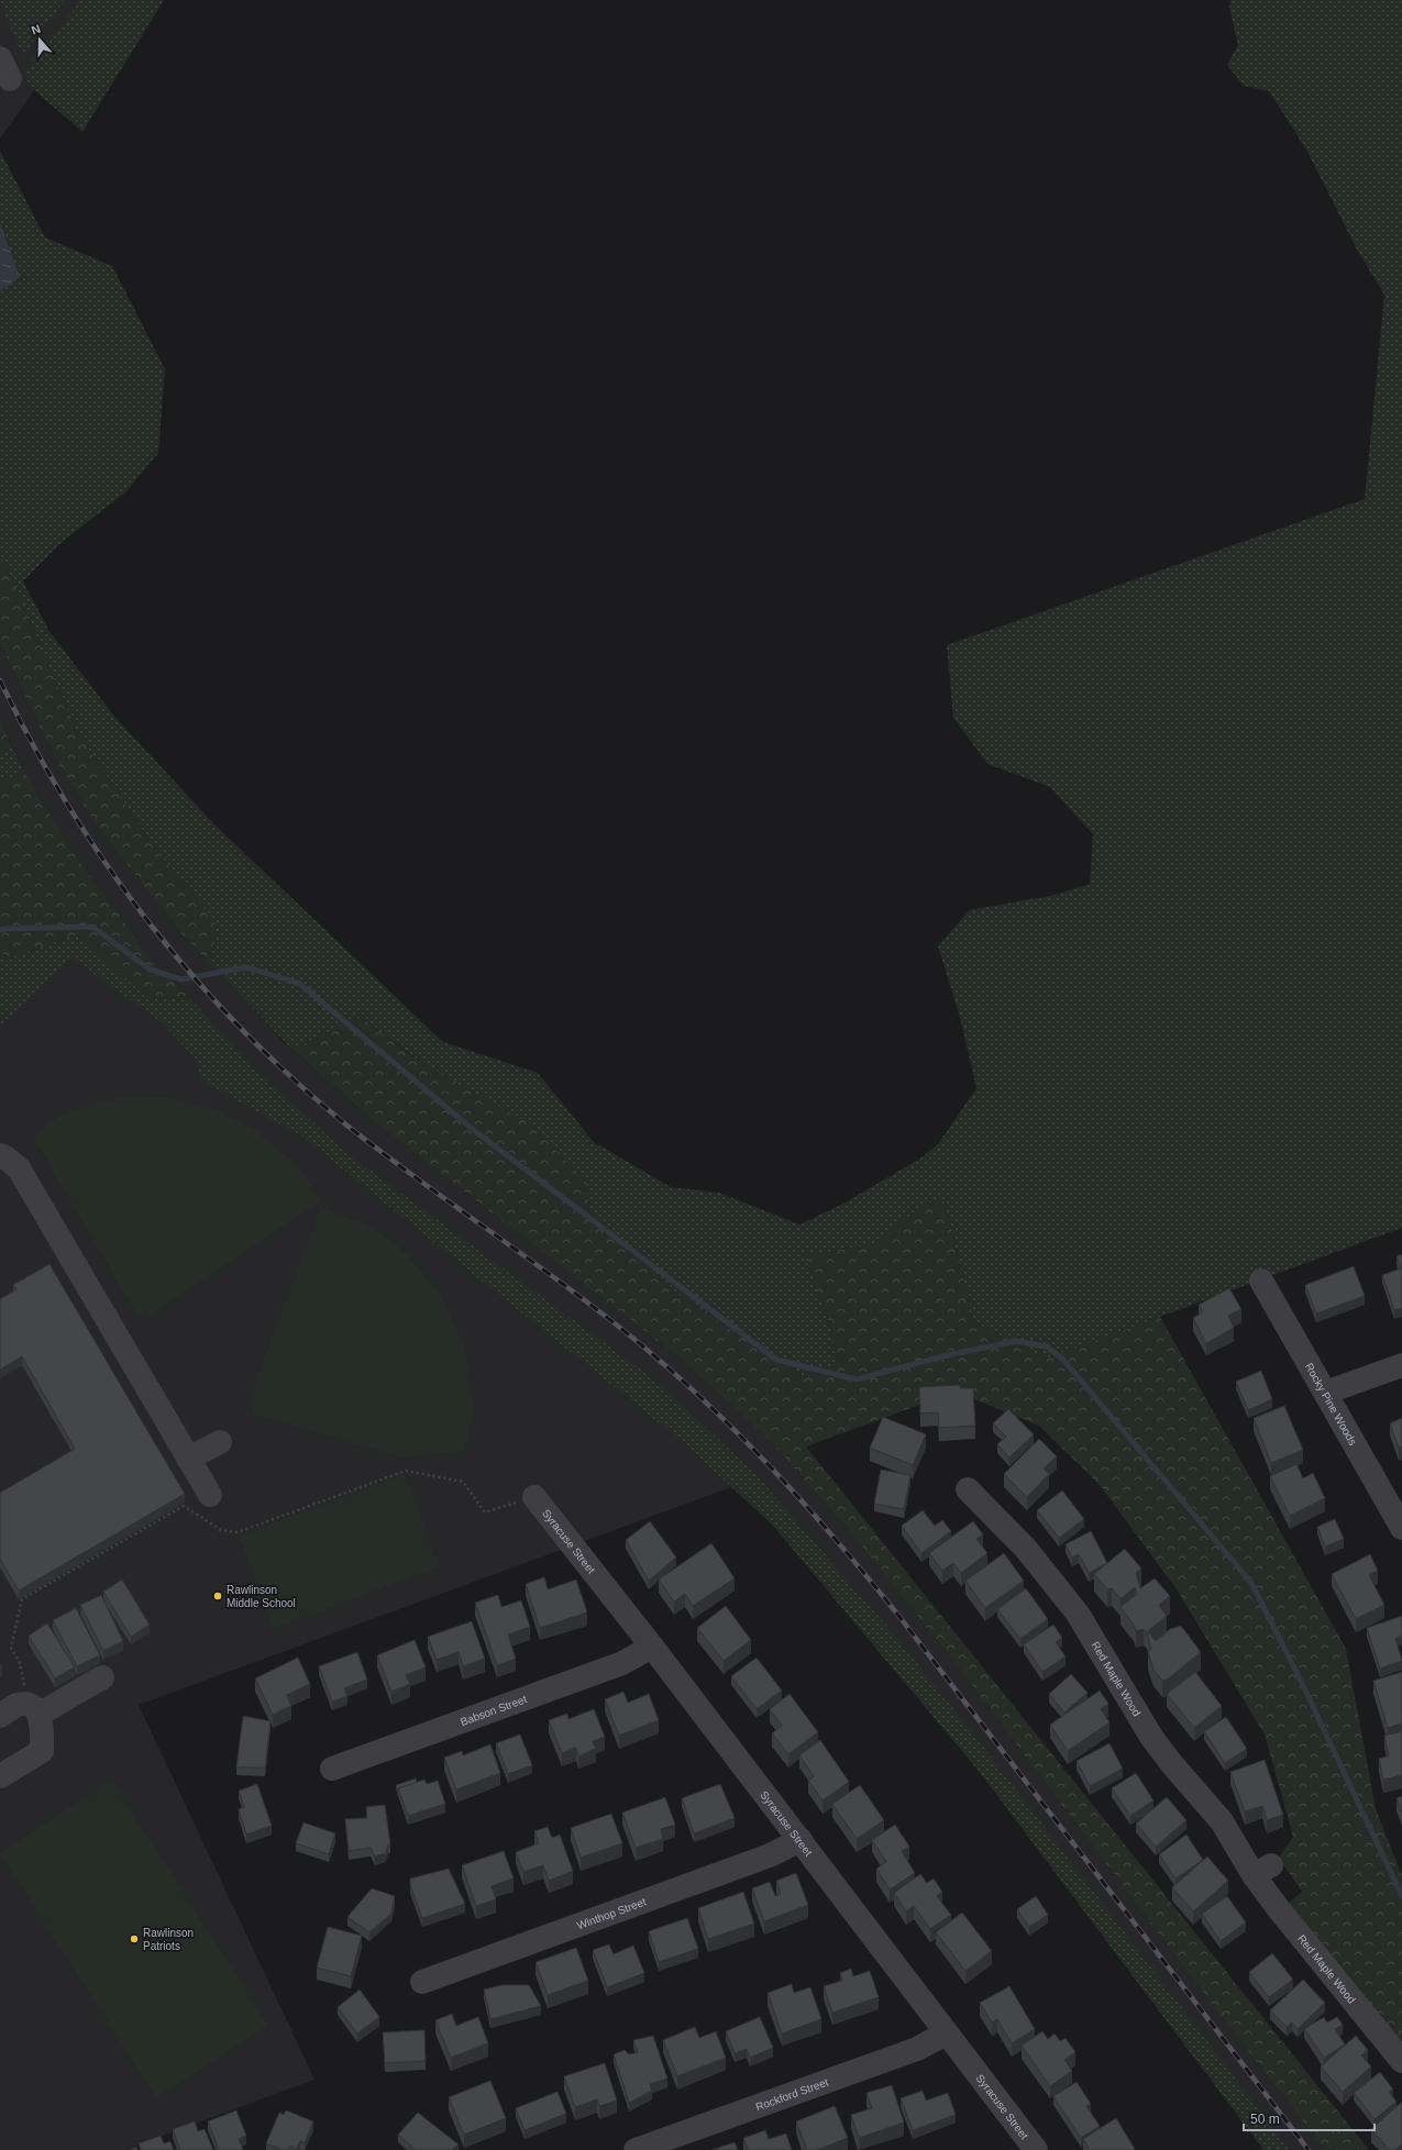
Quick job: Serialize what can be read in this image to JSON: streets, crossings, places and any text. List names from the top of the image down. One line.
{"streets":{"street":["Rocky Pine Woods","Syracuse Street","Red Maple Wood","Babson Street","Winthop Street","Rockford Street"]},"crossings":[["Syracuse Street","Babson Street"],["Syracuse Street","Winthop Street"],["Syracuse Street","Rockford Street"]],"places":["Rawlinson Middle School","Rawlinson Patriots"],"scale_bar":"50 m","north":"top"}
